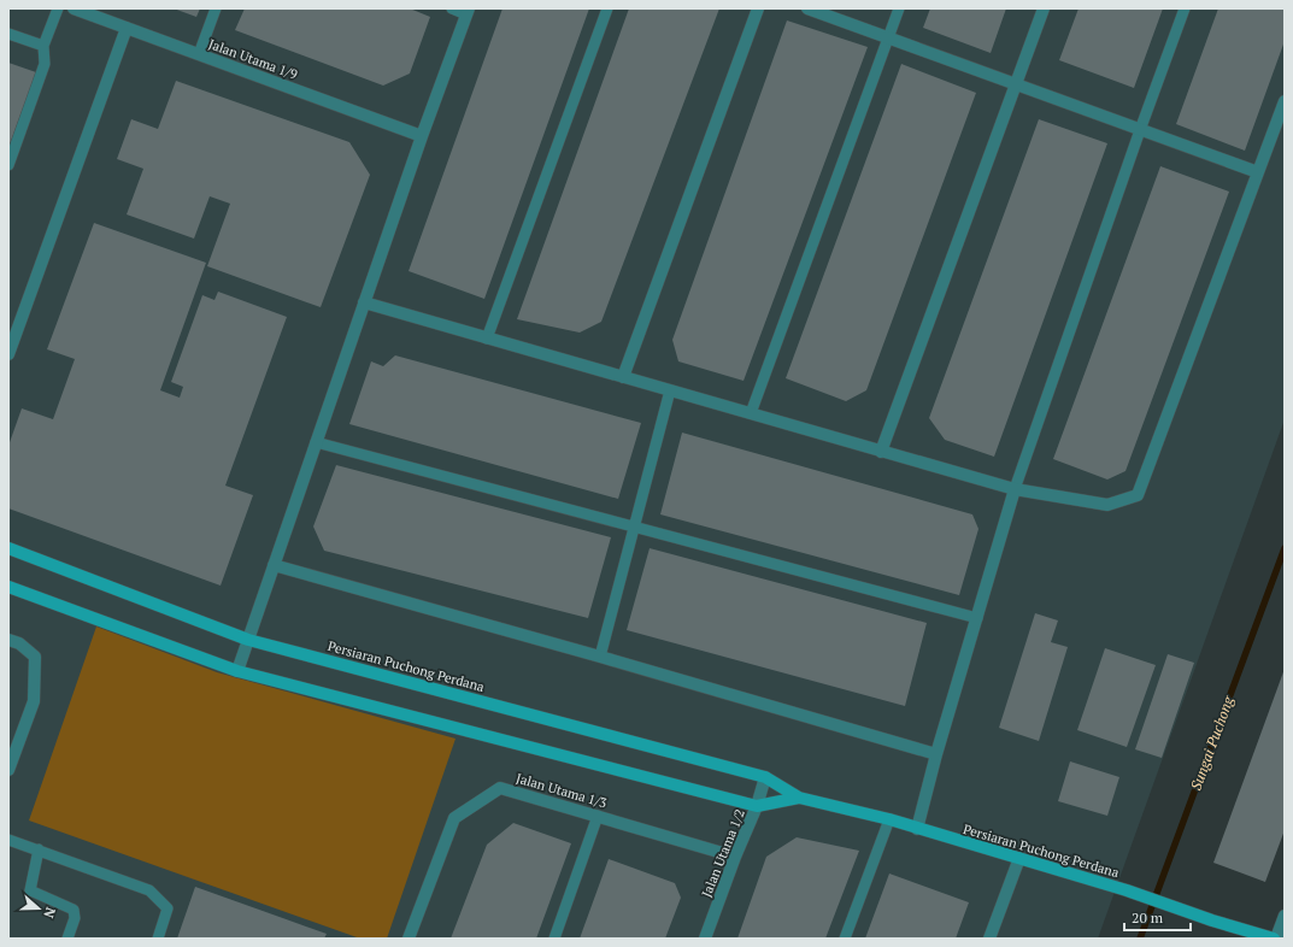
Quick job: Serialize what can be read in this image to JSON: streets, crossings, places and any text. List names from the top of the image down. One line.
{"streets":{"street":["Jalan Utama 1/9","Persiaran Puchong Perdana","Jalan Utama 1/3","Jalan Utama 1/2"]},"crossings":[["Persiaran Puchong Perdana","Jalan Utama 1/2"],["Jalan Utama 1/3","Jalan Utama 1/2"]],"water":["Sungai Puchong"],"scale_bar":"20 m","north":"right"}
